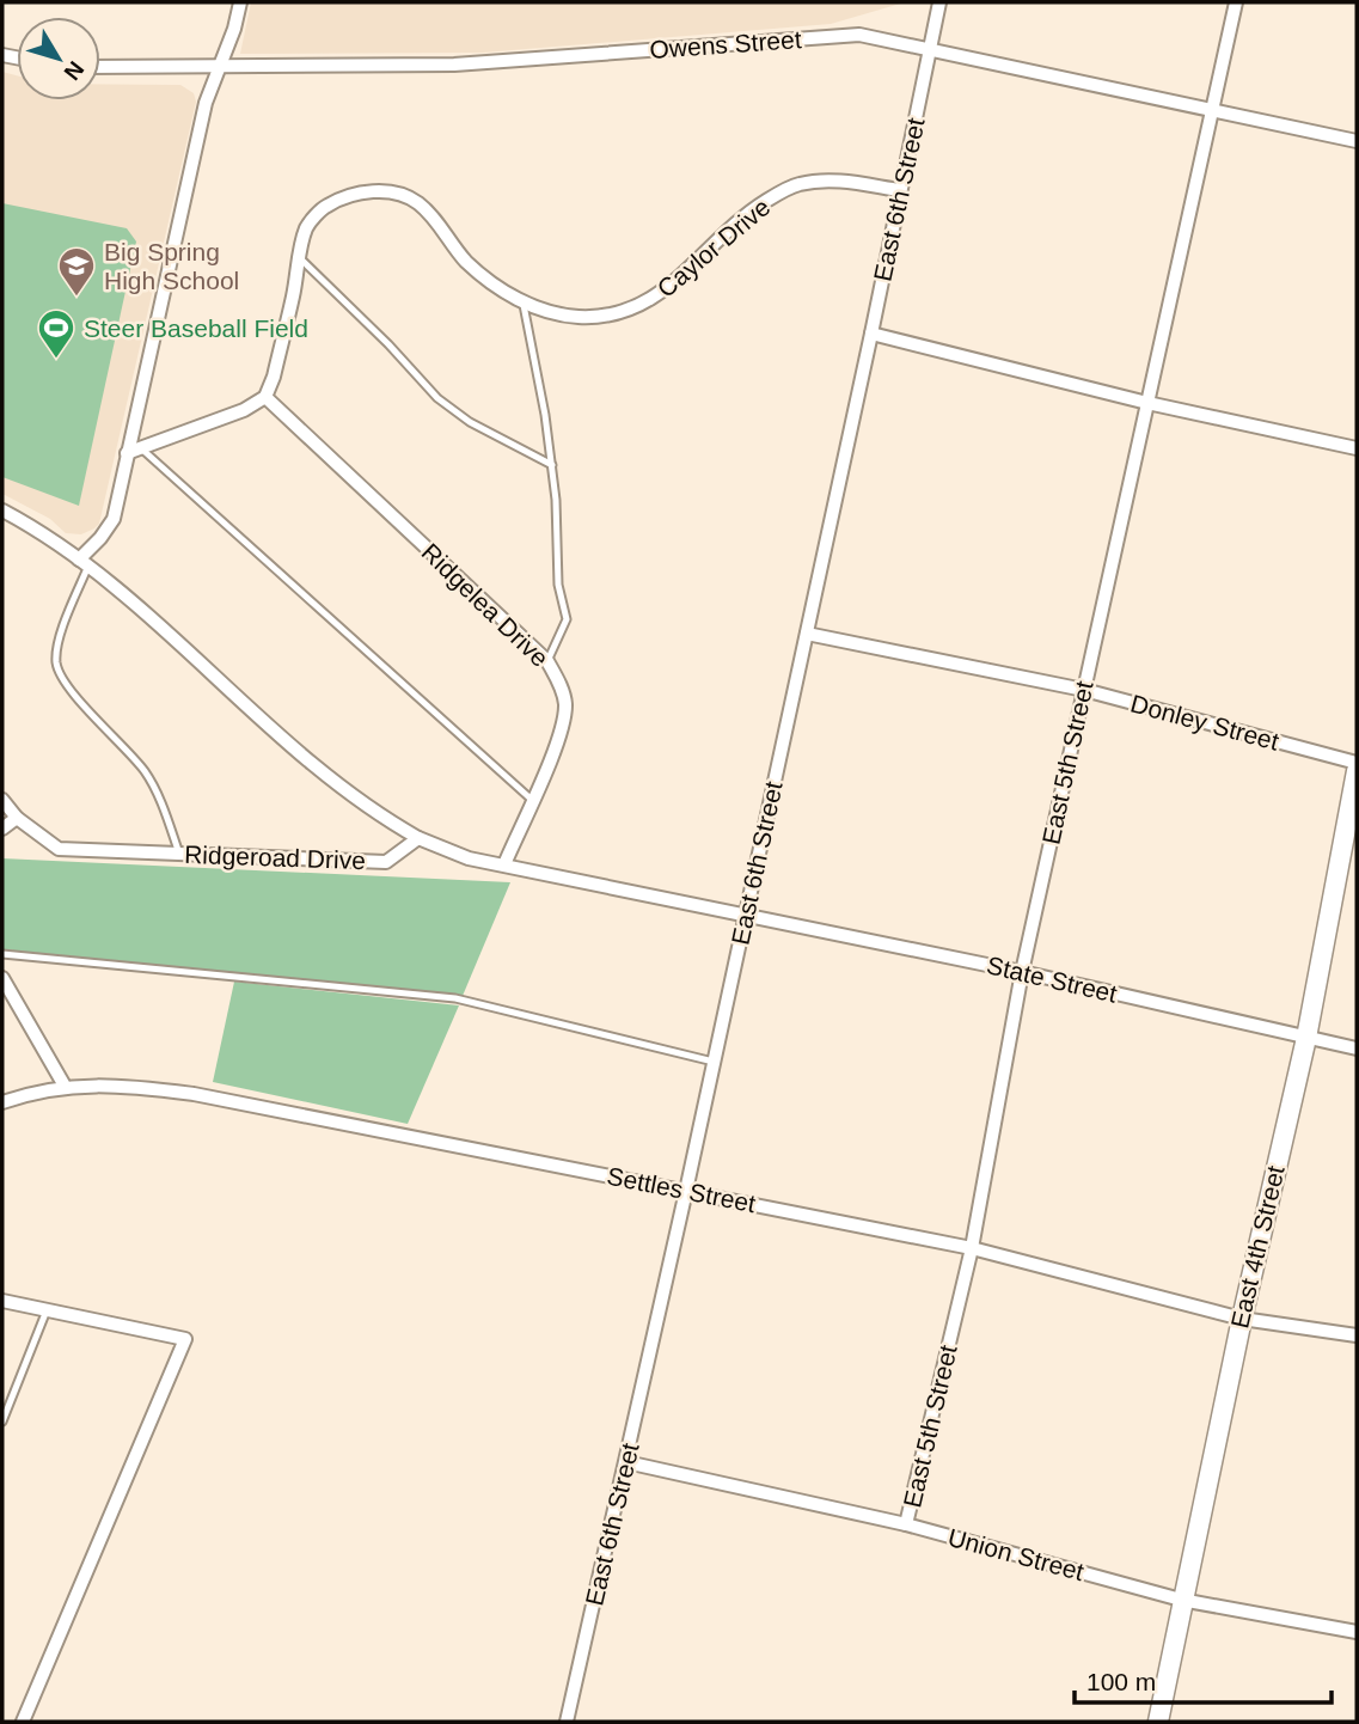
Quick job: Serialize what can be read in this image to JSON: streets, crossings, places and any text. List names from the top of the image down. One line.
{"streets":{"main road":["East 4th Street"],"street":["Owens Street","East 6th Street","Caylor Drive","Ridgelea Drive","Donley Street","East 5th Street","Ridgeroad Drive","State Street","Settles Street","Union Street"]},"crossings":[["Owens Street","East 6th Street"],["Owens Street","East 5th Street"],["East 6th Street","Caylor Drive"],["East 6th Street","Donley Street"],["East 6th Street","State Street"],["East 6th Street","Settles Street"],["East 6th Street","Union Street"],["Caylor Drive","Ridgelea Drive"],["Donley Street","East 5th Street"],["East 5th Street","State Street"],["East 5th Street","Settles Street"],["East 5th Street","Union Street"],["State Street","East 4th Street"],["Settles Street","East 4th Street"],["East 4th Street","Union Street"]],"places":{"school or university":["Big Spring High School"],"sports":["Steer Baseball Field"]},"scale_bar":"100 m","north":"bottom right"}
